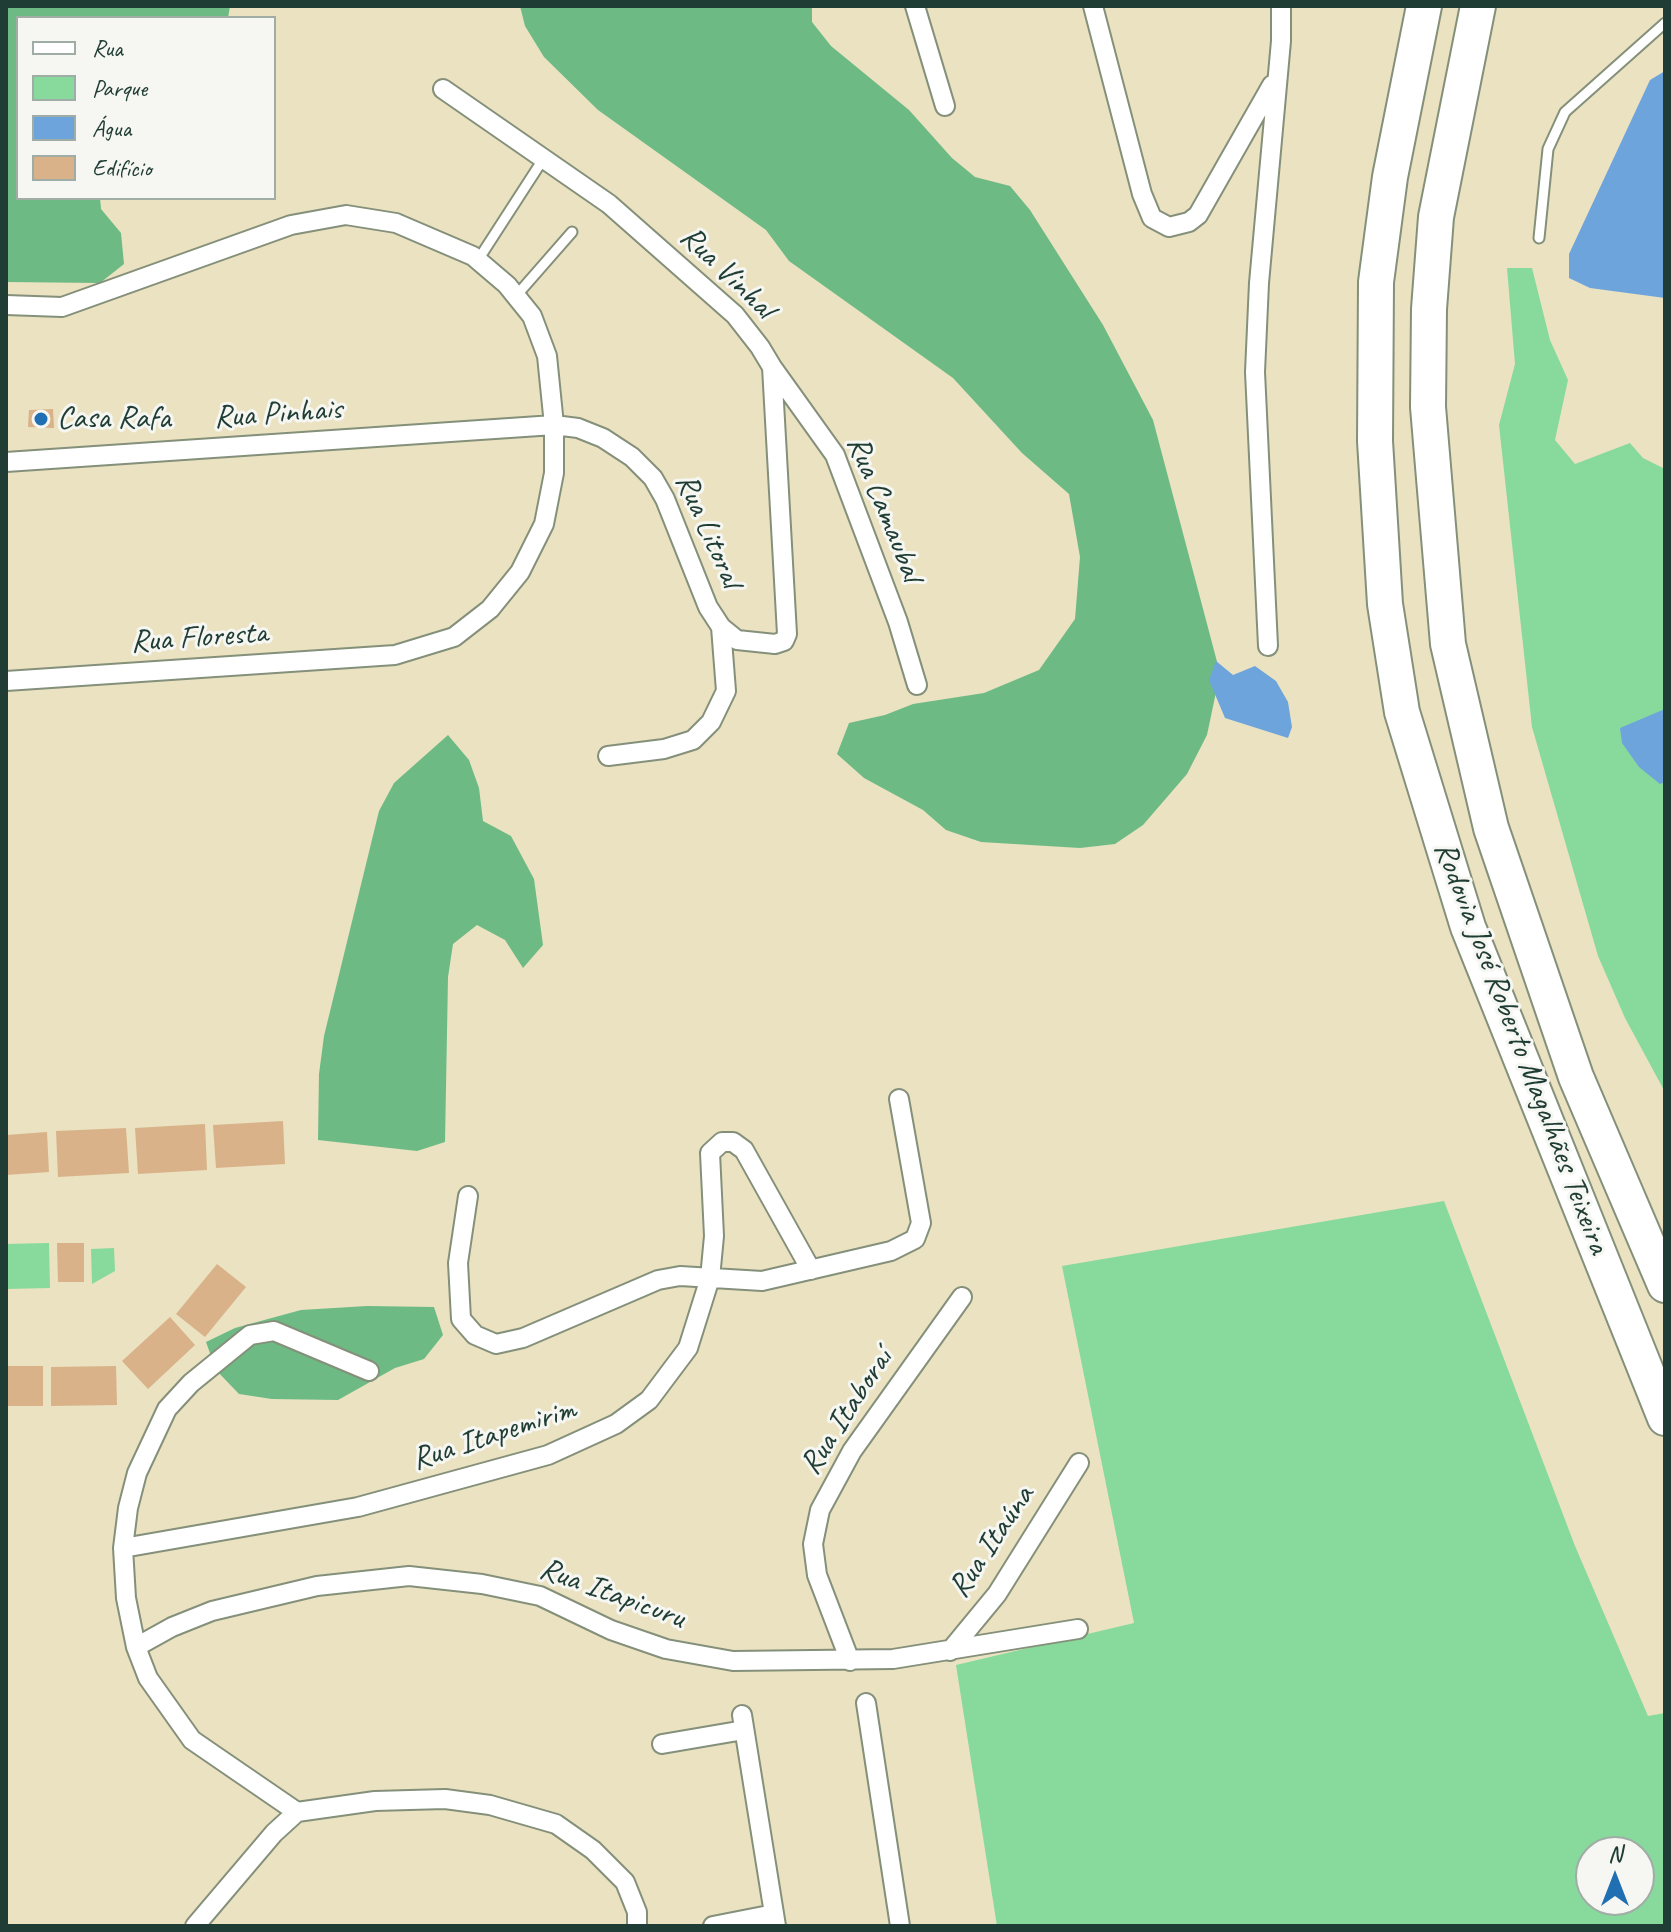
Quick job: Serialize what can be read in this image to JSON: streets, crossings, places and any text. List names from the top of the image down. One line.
{"streets":{"highway":["Rodovia José Roberto Magalhães Teixeira"],"street":["Rua Vinhal","Rua Pinhais","Rua Camaubal","Rua Litoral","Rua Floresta","Rua Itaboraí","Rua Itapemirim","Rua Itaúna","Rua Itapicuru"]},"crossings":[["Rua Vinhal","Rua Camaubal"],["Rua Vinhal","Rua Litoral"],["Rua Pinhais","Rua Litoral"],["Rua Pinhais","Rua Floresta"],["Rua Litoral","Rua Floresta"],["Rua Itaboraí","Rua Itapicuru"],["Rua Itaúna","Rua Itapicuru"]],"places":["Casa Rafa"],"legend":["Rua","Parque","Água","Edifício"],"north":"top"}
